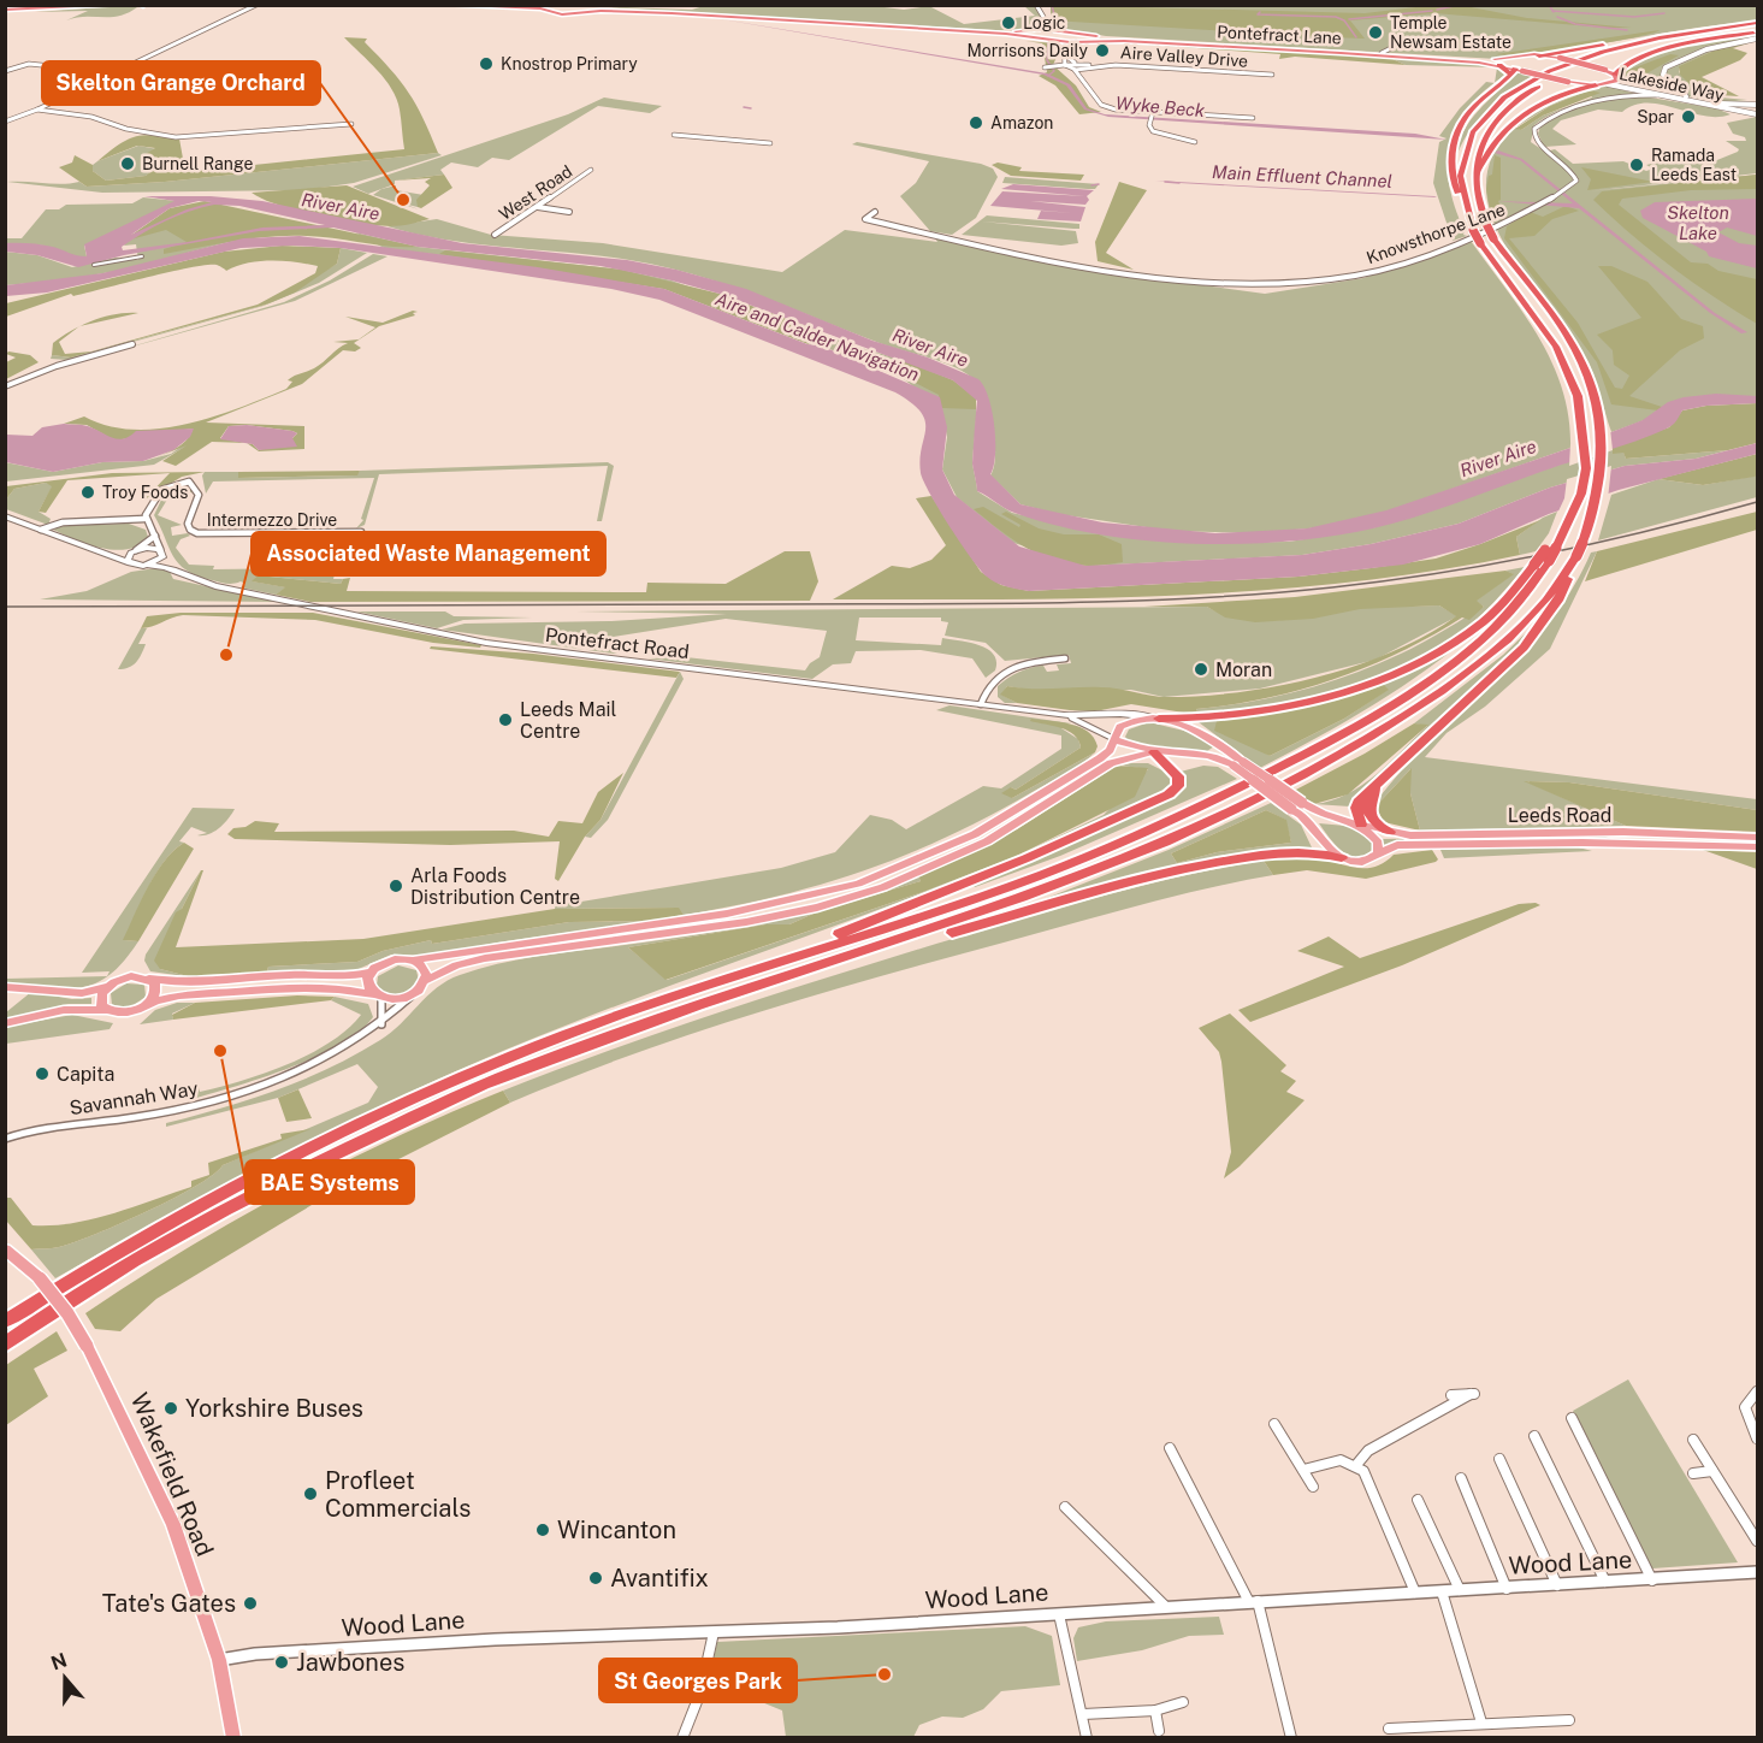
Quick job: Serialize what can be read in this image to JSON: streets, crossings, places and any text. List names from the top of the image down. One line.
{"streets":{"highway":["Pontefract Lane"],"main road":["Pontefract Road","Leeds Road","Wakefield Road"],"street":["Aire Valley Drive","Lakeside Way","West Road","Knowsthorpe Lane","Intermezzo Drive","Savannah Way","Wood Lane"]},"crossings":[["Pontefract Lane","Lakeside Way"],["Lakeside Way","Knowsthorpe Lane"],["Wakefield Road","Wood Lane"]],"water":["Wyke Beck","Main Effluent Channel","River Aire","Skelton Lake","Aire and Calder Navigation"],"places":["Logic","Temple Newsam Estate","Morrisons Daily","Knostrop Primary","Spar","Amazon","Burnell Range","Ramada Leeds East","Skelton Grange Orchard","Troy Foods","Associated Waste Management","Moran","Leeds Mail Centre","Arla Foods Distribution Centre","BAE Systems","Capita","Yorkshire Buses","Profleet Commercials","Wincanton","Avantifix","Tate's Gates","Jawbones","St Georges Park"],"north":"top"}
